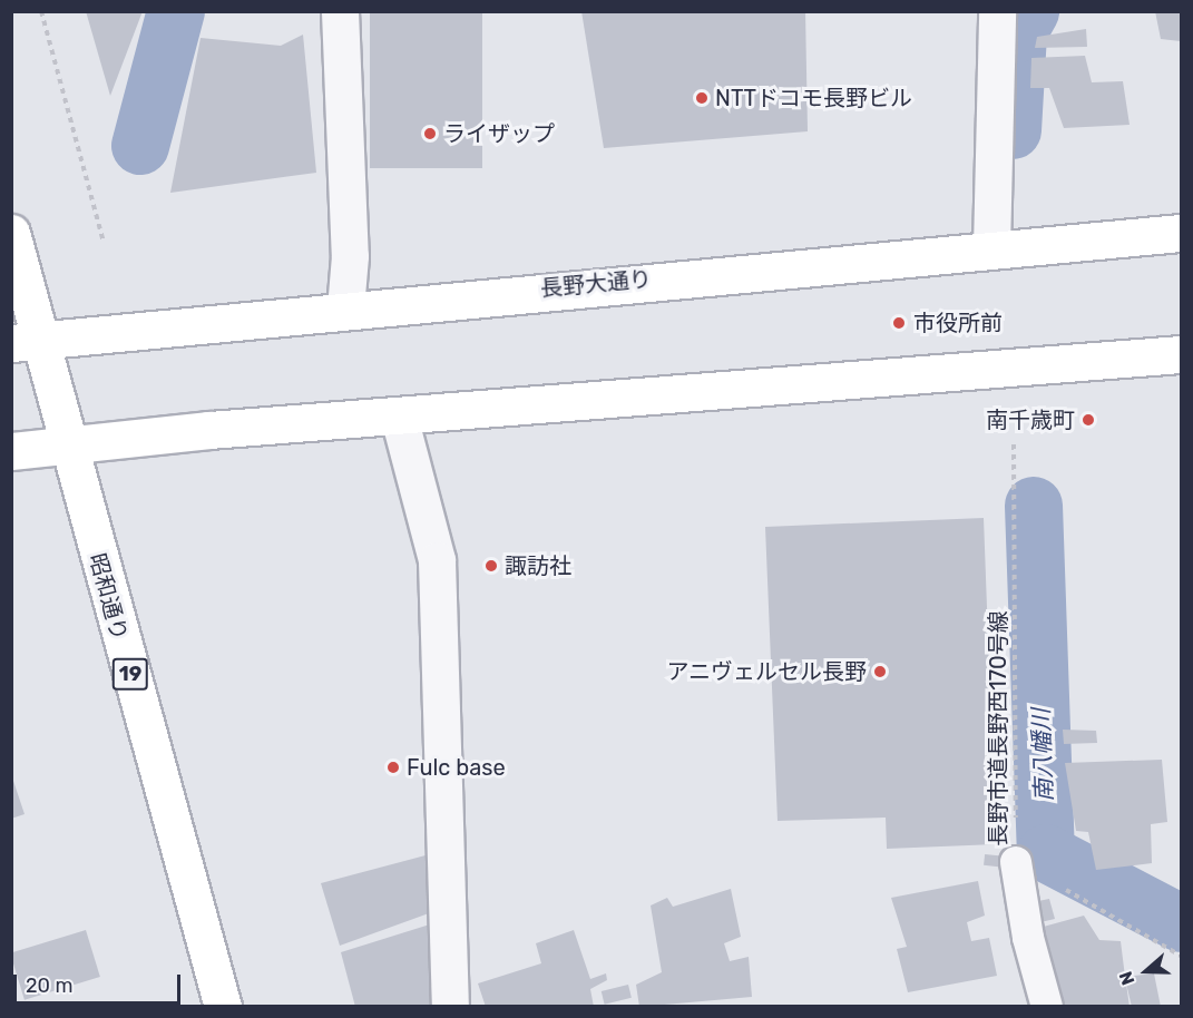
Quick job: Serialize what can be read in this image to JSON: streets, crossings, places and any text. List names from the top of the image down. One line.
{"streets":{"main road":["長野大通り","昭和通り","19"],"path":["長野市道長野西170号線"]},"crossings":[["長野大通り","昭和通り"],["長野大通り","19"],["昭和通り","19"]],"water":["南八幡川"],"places":["NTTドコモ長野ビル","ライザップ","市役所前","南千歳町","諏訪社","アニヴェルセル長野","Fulc base"],"scale_bar":"20 m","north":"left"}
